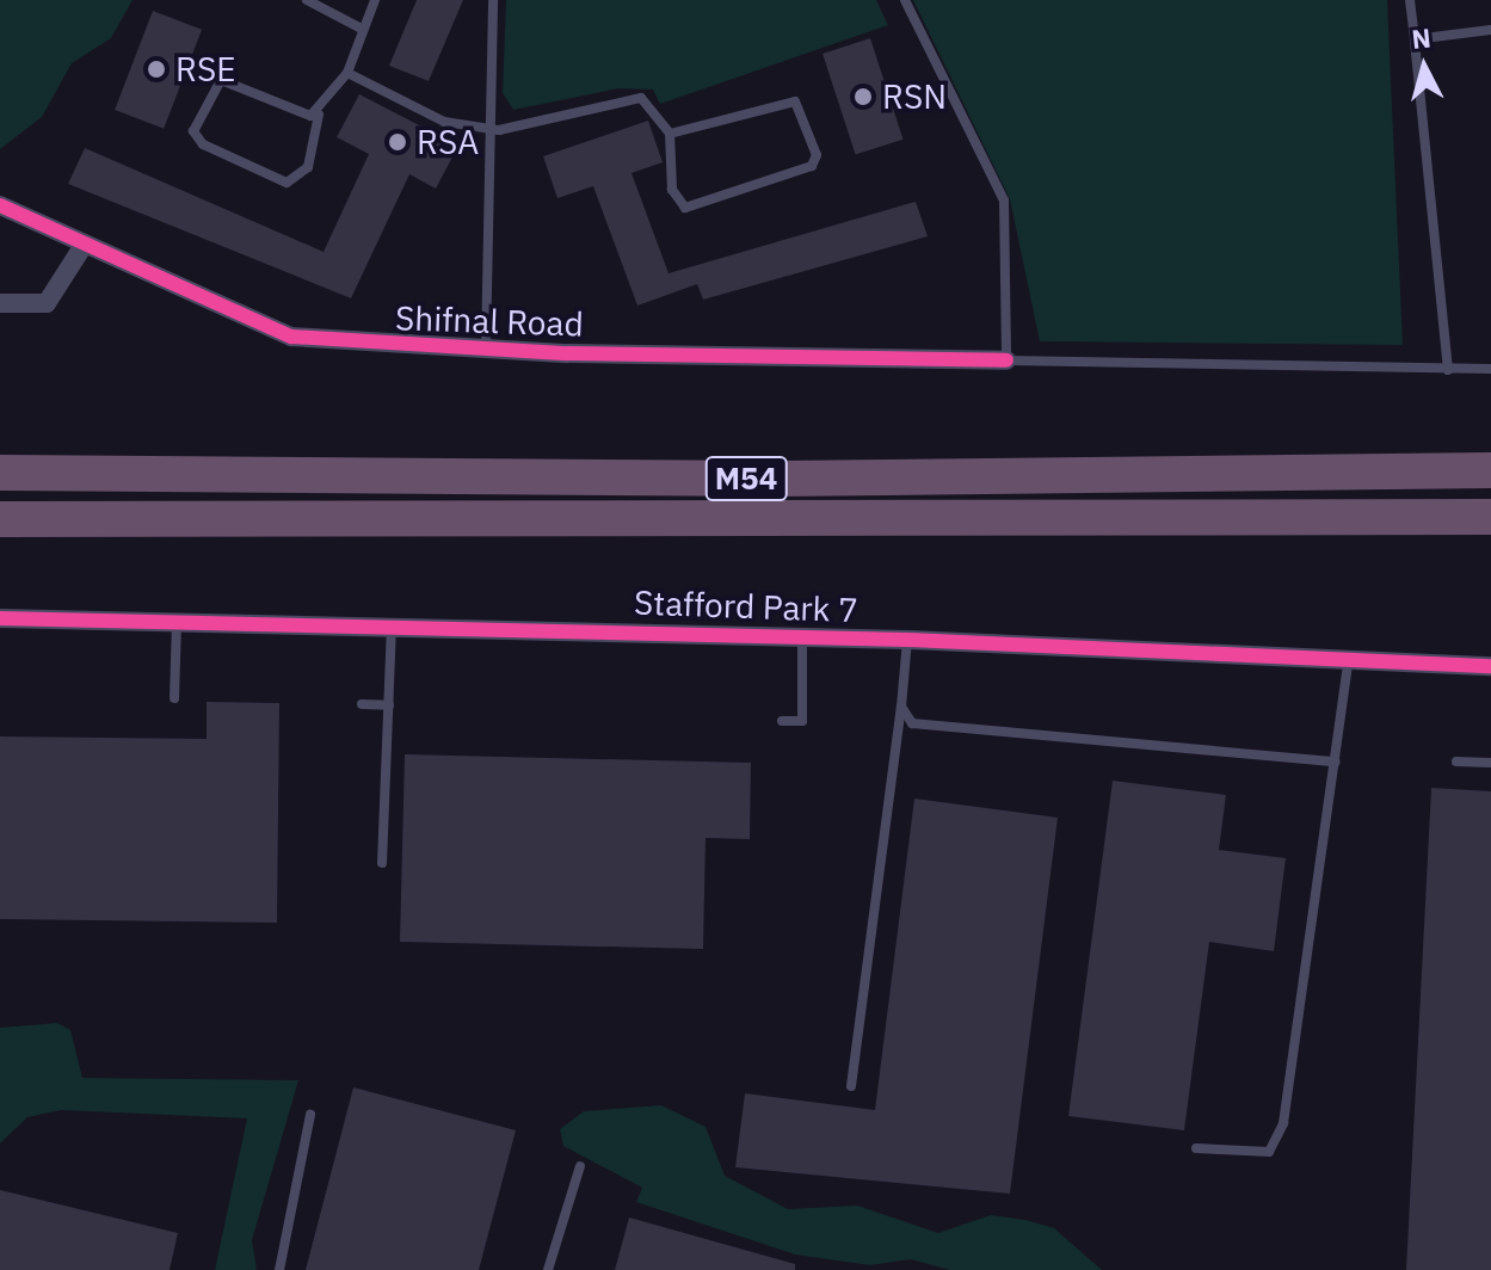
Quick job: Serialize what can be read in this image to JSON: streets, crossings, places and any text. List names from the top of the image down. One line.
{"streets":{"highway":["M54"],"street":["Shifnal Road","Stafford Park 7"]},"places":["RSE","RSN","RSA"],"north":"top"}
